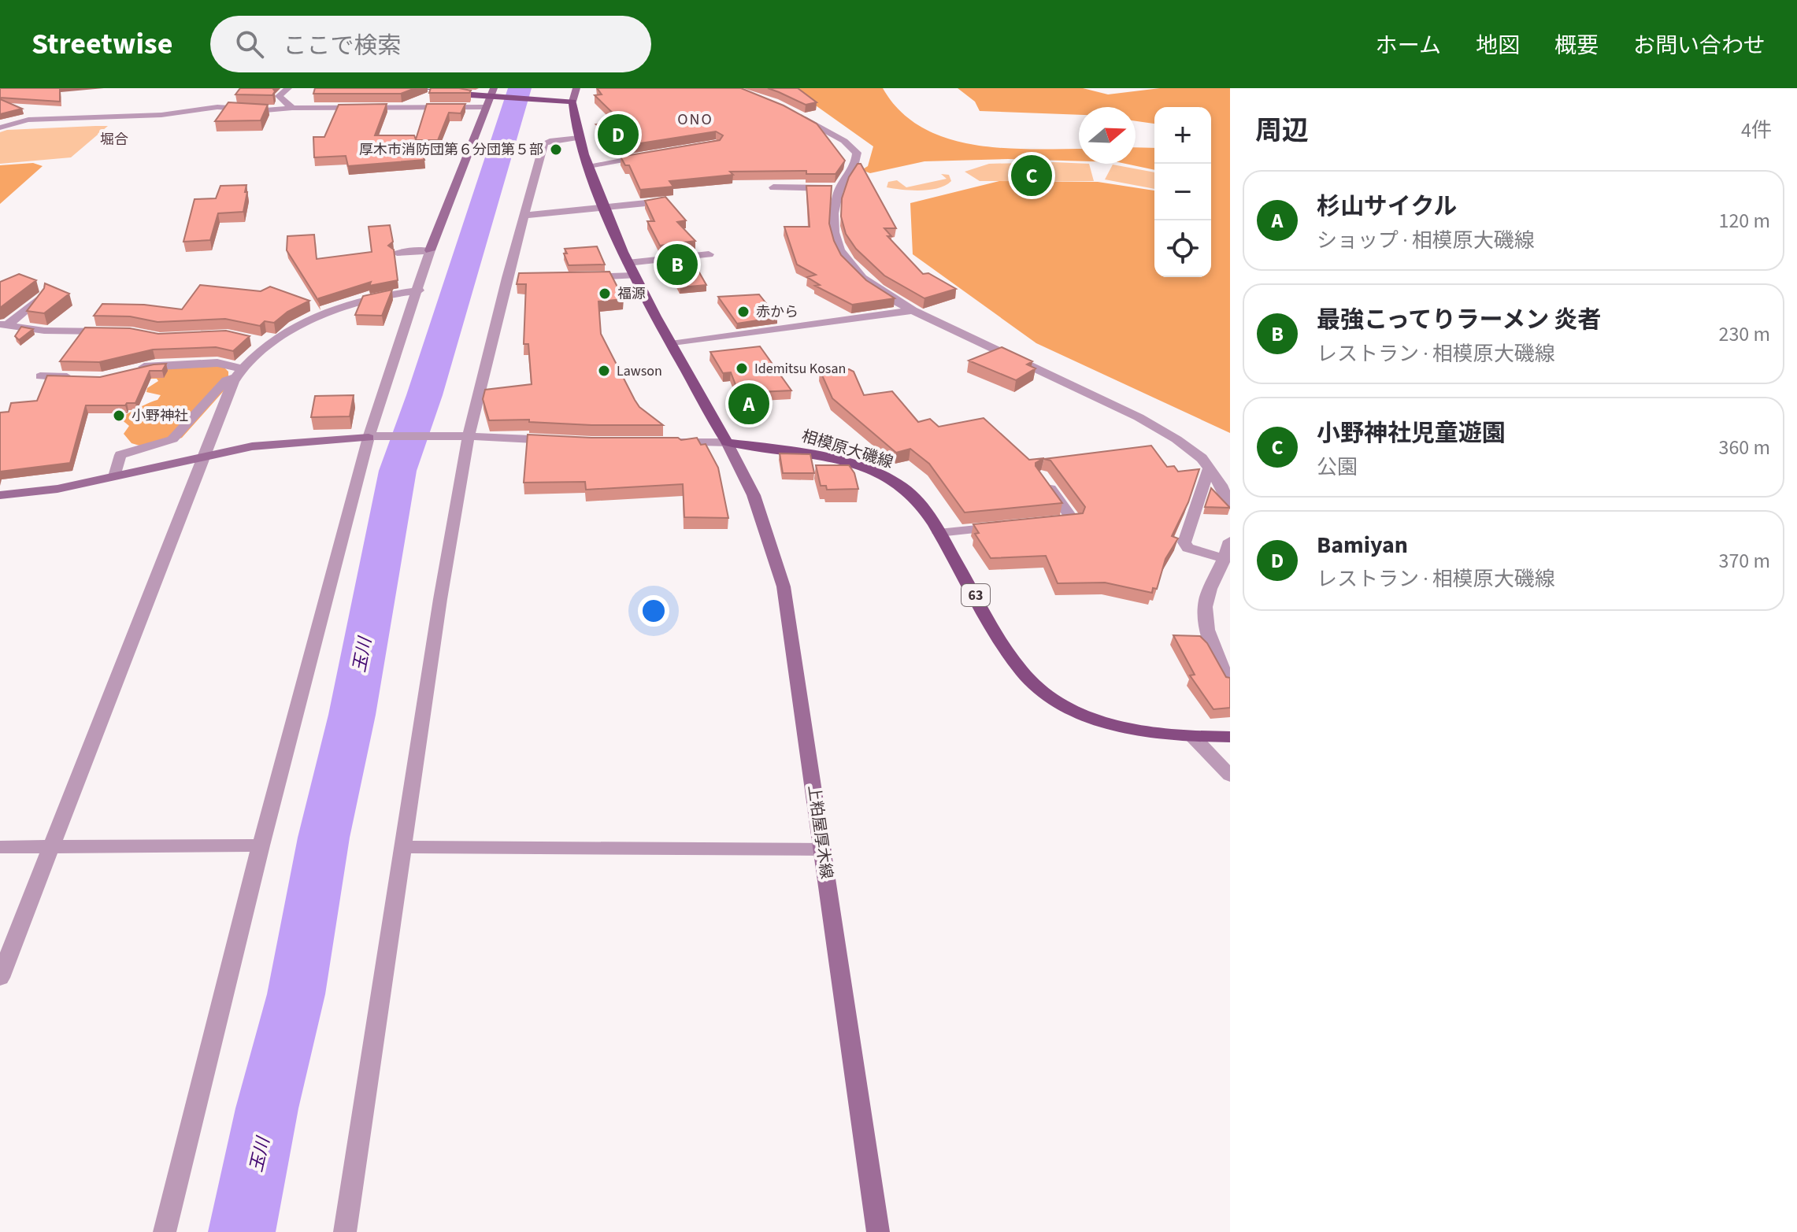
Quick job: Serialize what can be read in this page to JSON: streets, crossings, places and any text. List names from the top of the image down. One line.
{"streets":{"main road":["相模原大磯線","63"],"street":["上粕屋厚木線"]},"crossings":[["相模原大磯線","上粕屋厚木線"]],"districts":["ONO","堀合"],"water":["玉川"],"places":["厚木市消防団第６分団第５部","福源","赤から","Idemitsu Kosan","Lawson","小野神社"],"north":"right","page":{"header":"Streetwise","search":"ここで検索","nav":["ホーム","地図","概要","お問い合わせ"],"heading":["周辺","4件"],"map_buttons":["+","−"],"pins":["D","C","B","A"],"list":[{"mark":"A","name":"杉山サイクル","note":"ショップ · 相模原大磯線","value":"120 m"},{"mark":"B","name":"最強こってりラーメン 炎者","note":"レストラン · 相模原大磯線","value":"230 m"},{"mark":"C","name":"小野神社児童遊園","note":"公園","value":"360 m"},{"mark":"D","name":"Bamiyan","note":"レストラン · 相模原大磯線","value":"370 m"}]}}
